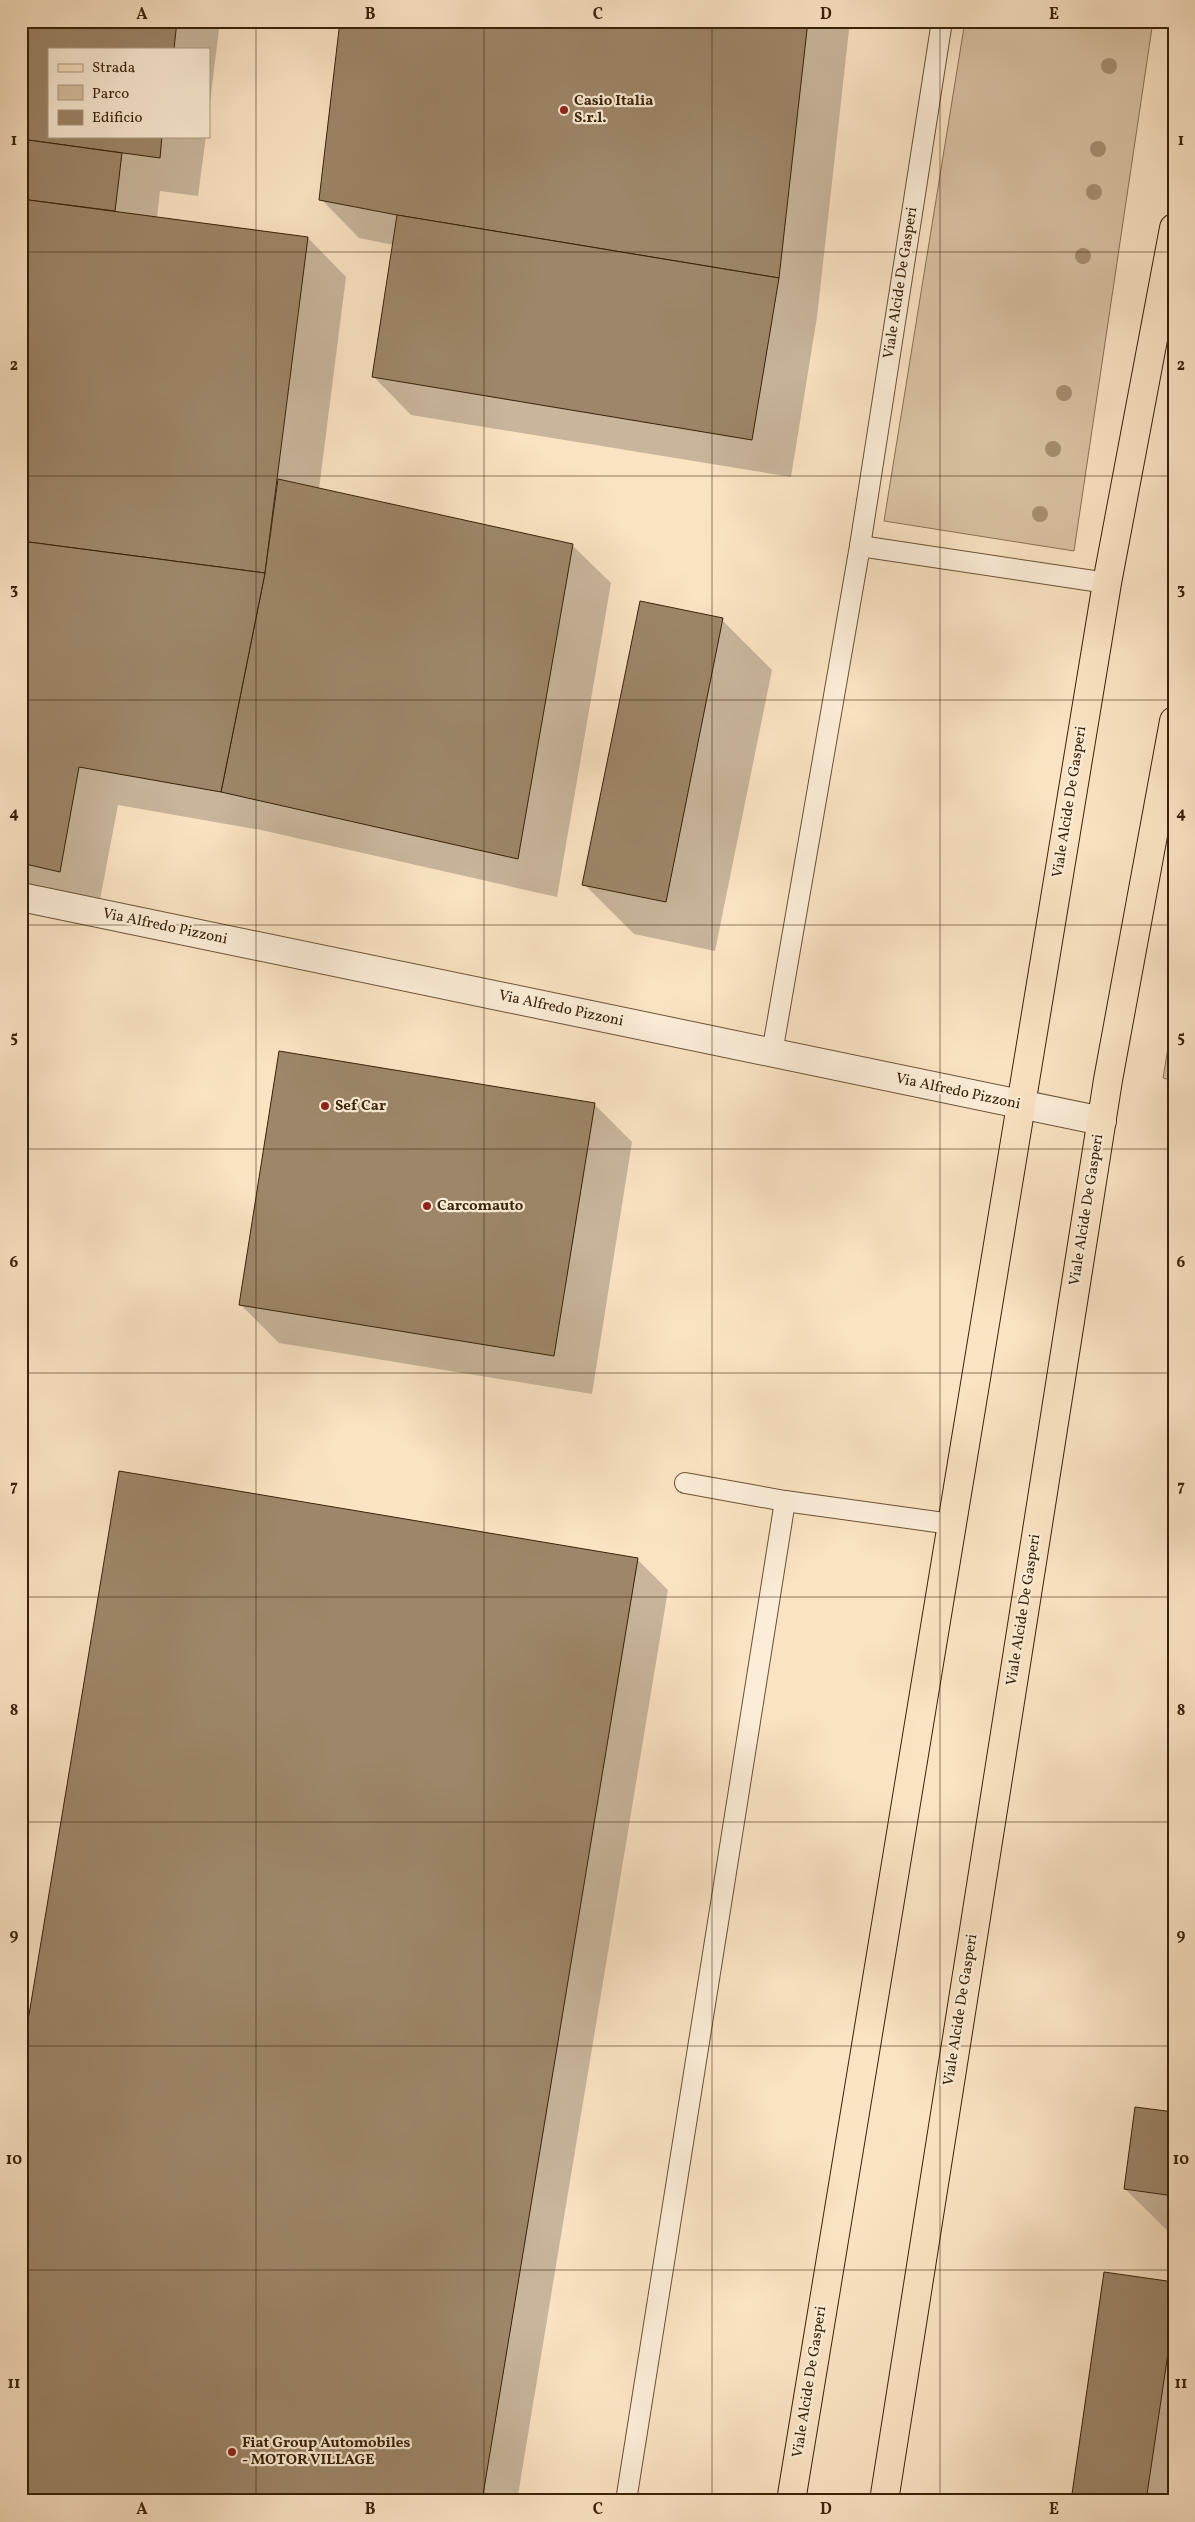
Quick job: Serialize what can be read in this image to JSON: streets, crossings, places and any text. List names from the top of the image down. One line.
{"streets":{"main road":["Viale Alcide De Gasperi"],"street":["Via Alfredo Pizzoni"]},"crossings":[["Viale Alcide De Gasperi","Via Alfredo Pizzoni"]],"places":["Casio Italia S.r.l.","Sef Car","Carcomauto","Fiat Group Automobiles - MOTOR VILLAGE"],"legend":["Strada","Parco","Edificio"],"grid":{"columns":["A","B","C","D","E"],"rows":["1","2","3","4","5","6","7","8","9","10","11"]}}
